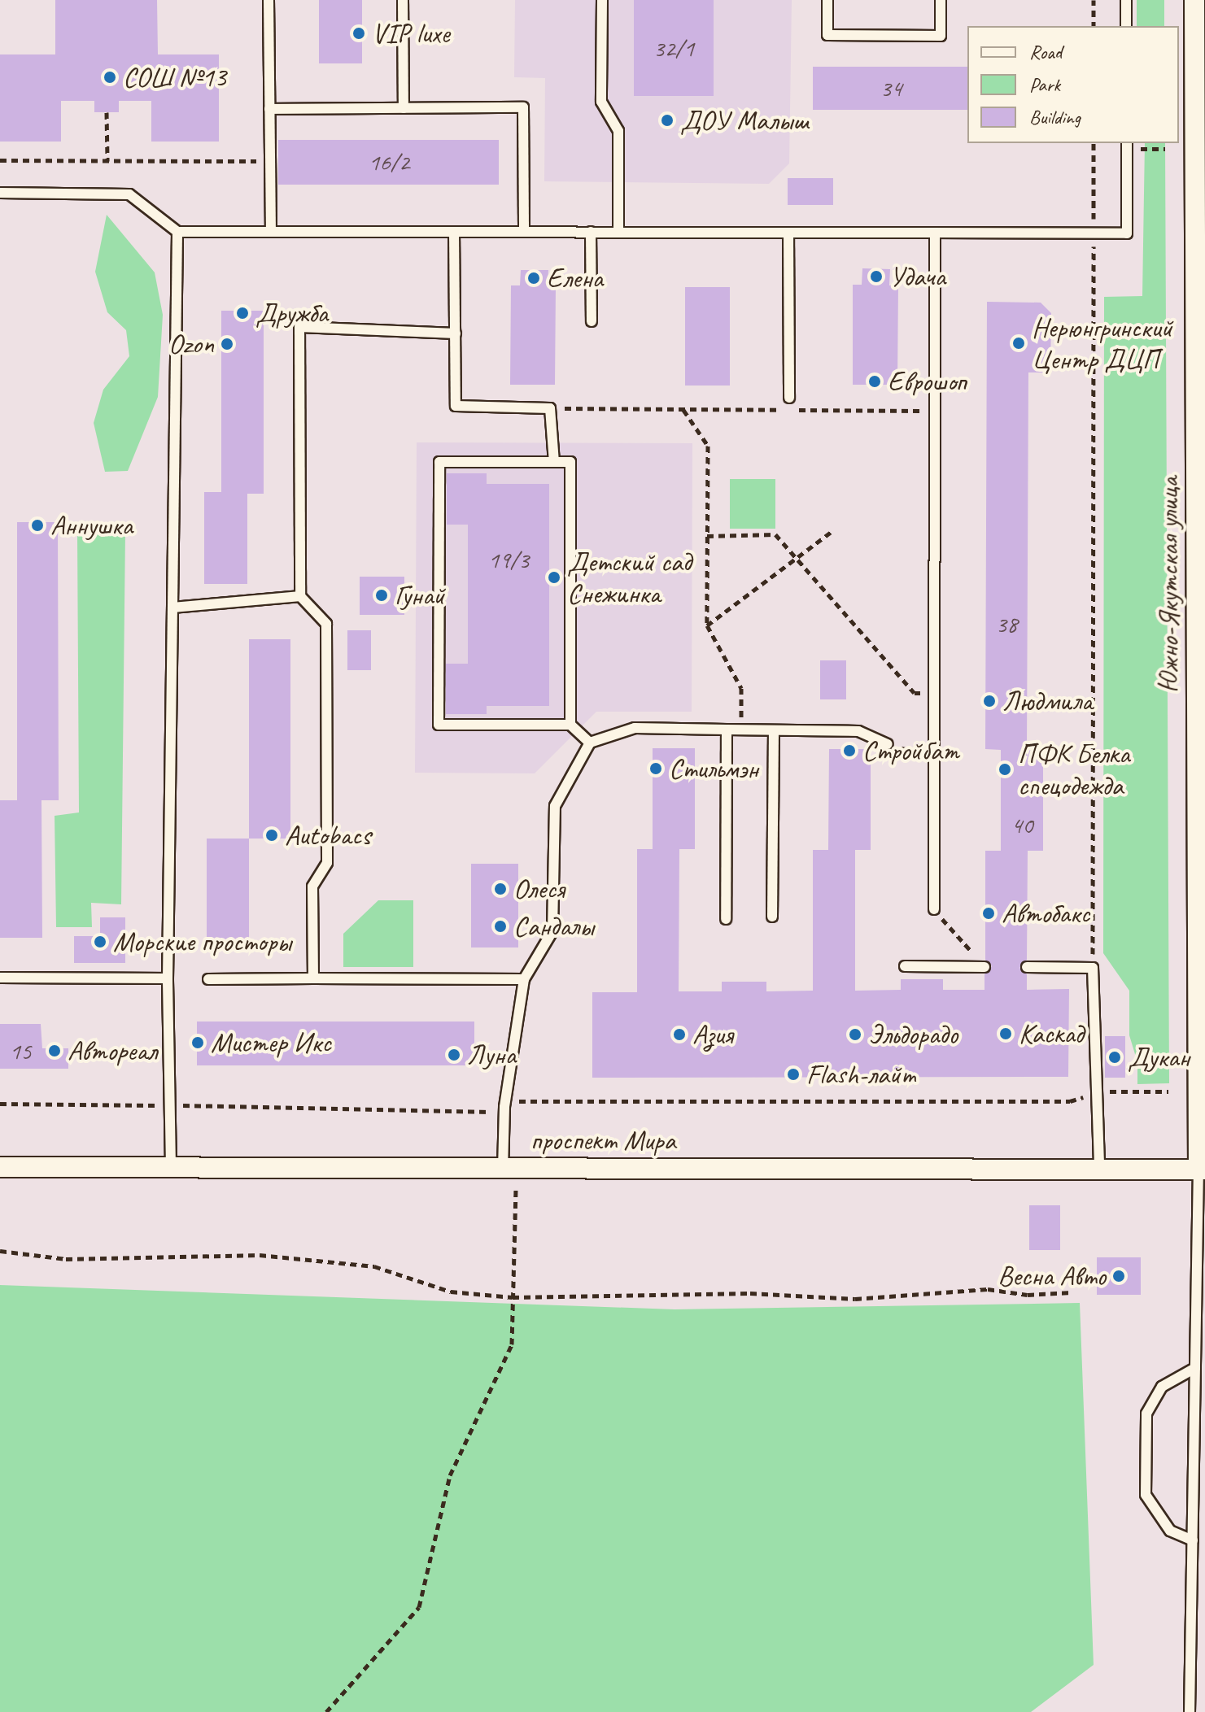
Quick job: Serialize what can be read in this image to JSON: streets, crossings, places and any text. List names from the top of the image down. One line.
{"streets":{"street":["Южно-Якутская улица","проспект Мира"]},"crossings":[["Южно-Якутская улица","проспект Мира"]],"places":["VIP luxe","СОШ №13","ДОУ Малыш","Удача","Елена","Дружба","Нерюнгринский Центр ДЦП","Ozon","Еврошоп","Аннушка","Детский сад Снежинка","Гунай","Людмила","Стройбат","Стильмэн","ПФК Белка спецодежда","Autobacs","Олеся","Автобакс","Сандалы","Морские просторы","Каскад","Азия","Эльдорадо","Мистер Икс","Автореал","Луна","Дукан","Flash-лайт","Весна Авто"],"house_numbers":["32/1","34","16/2","19/3","38","40","15"],"legend":["Road","Park","Building"]}
